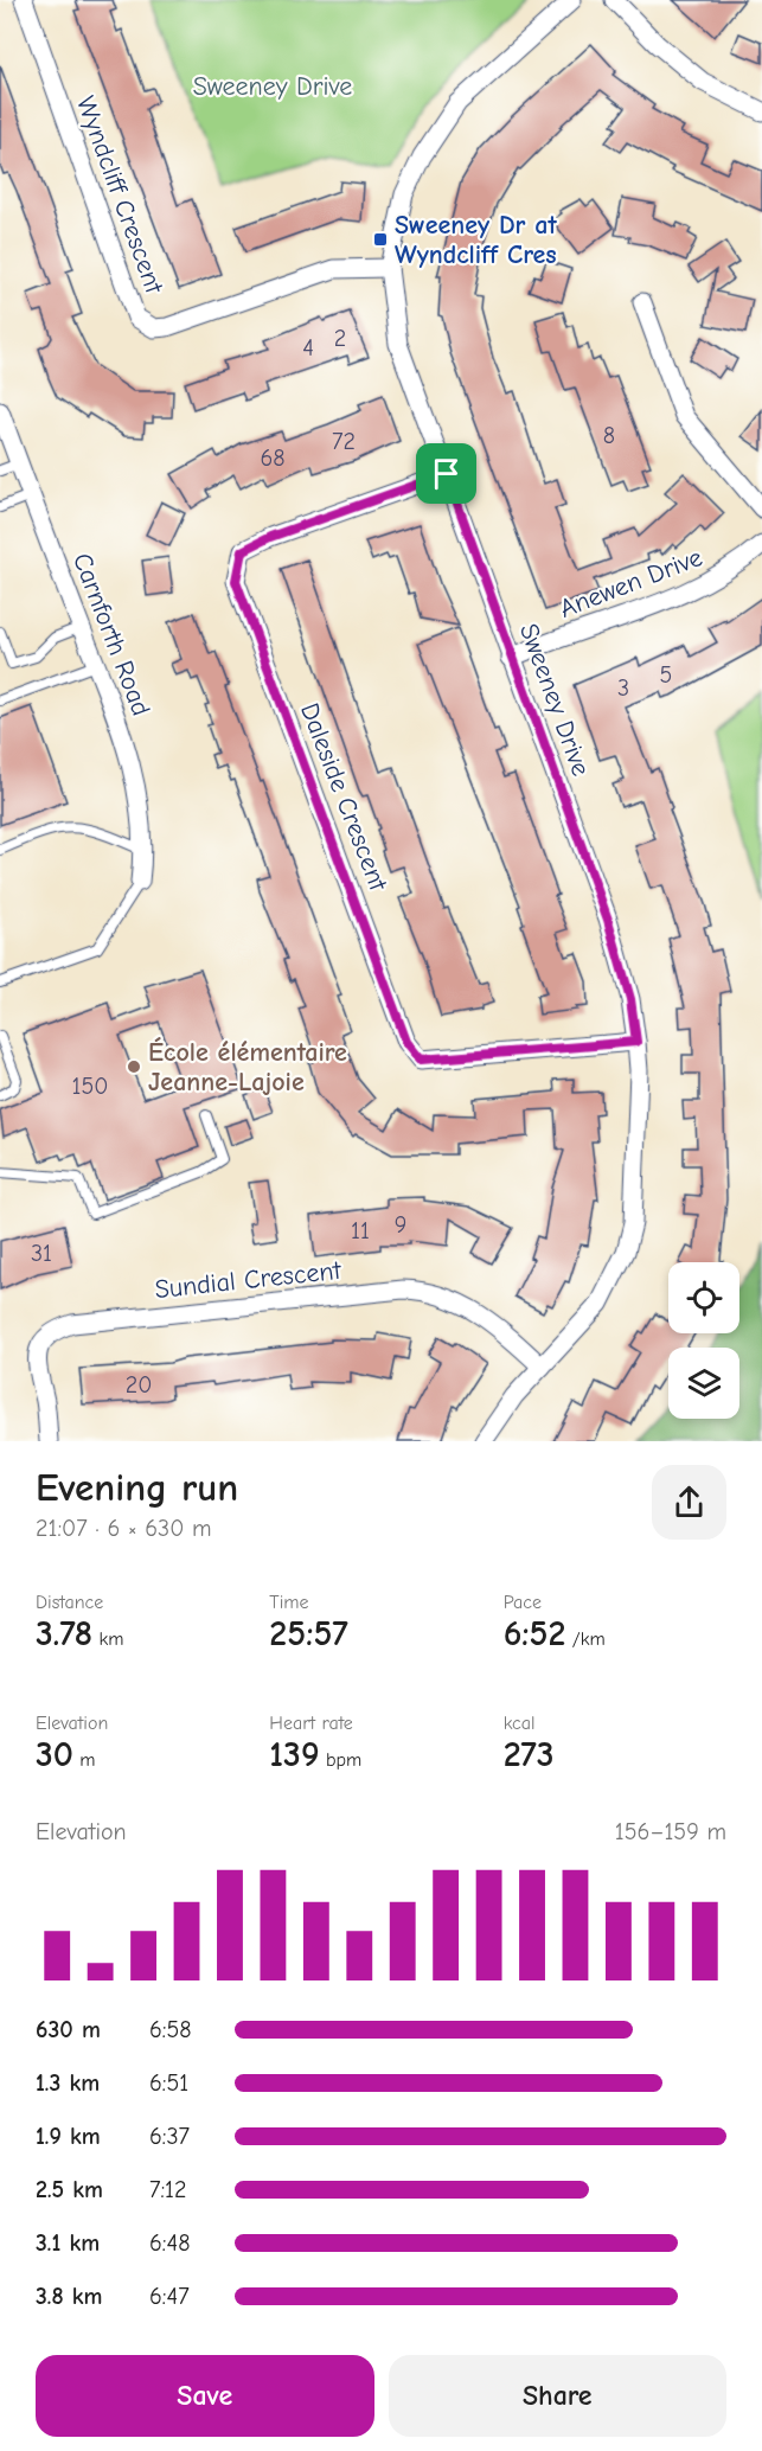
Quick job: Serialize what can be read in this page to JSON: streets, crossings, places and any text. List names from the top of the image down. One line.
{"streets":{"street":["Wyndcliff Crescent","Anewen Drive","Carnforth Road","Sweeney Drive","Daleside Crescent","Sundial Crescent"]},"crossings":[["Wyndcliff Crescent","Sweeney Drive"],["Anewen Drive","Sweeney Drive"],["Sweeney Drive","Daleside Crescent"],["Sweeney Drive","Sundial Crescent"]],"parks":["Sweeney Drive"],"places":{"transit":["Sweeney Dr at Wyndcliff Cres"],"other":["École élémentaire Jeanne-Lajoie"]},"house_numbers":["2","4","8","72","68","5","3","150","9","11","31","20"],"page":{"heading":["Evening run","21:07 · 6 × 630 m"],"stats":[["Distance","3.78 km"],["Time","25:57"],["Pace","6:52 /km"],["Elevation","30 m"],["Heart rate","139 bpm"],["kcal","273"]],"chart":["Elevation","156–159 m"],"list":[{"name":"630 m","note":"6:58"},{"name":"1.3 km","note":"6:51"},{"name":"1.9 km","note":"6:37"},{"name":"2.5 km","note":"7:12"},{"name":"3.1 km","note":"6:48"},{"name":"3.8 km","note":"6:47"}],"buttons":["Save","Share"]}}
